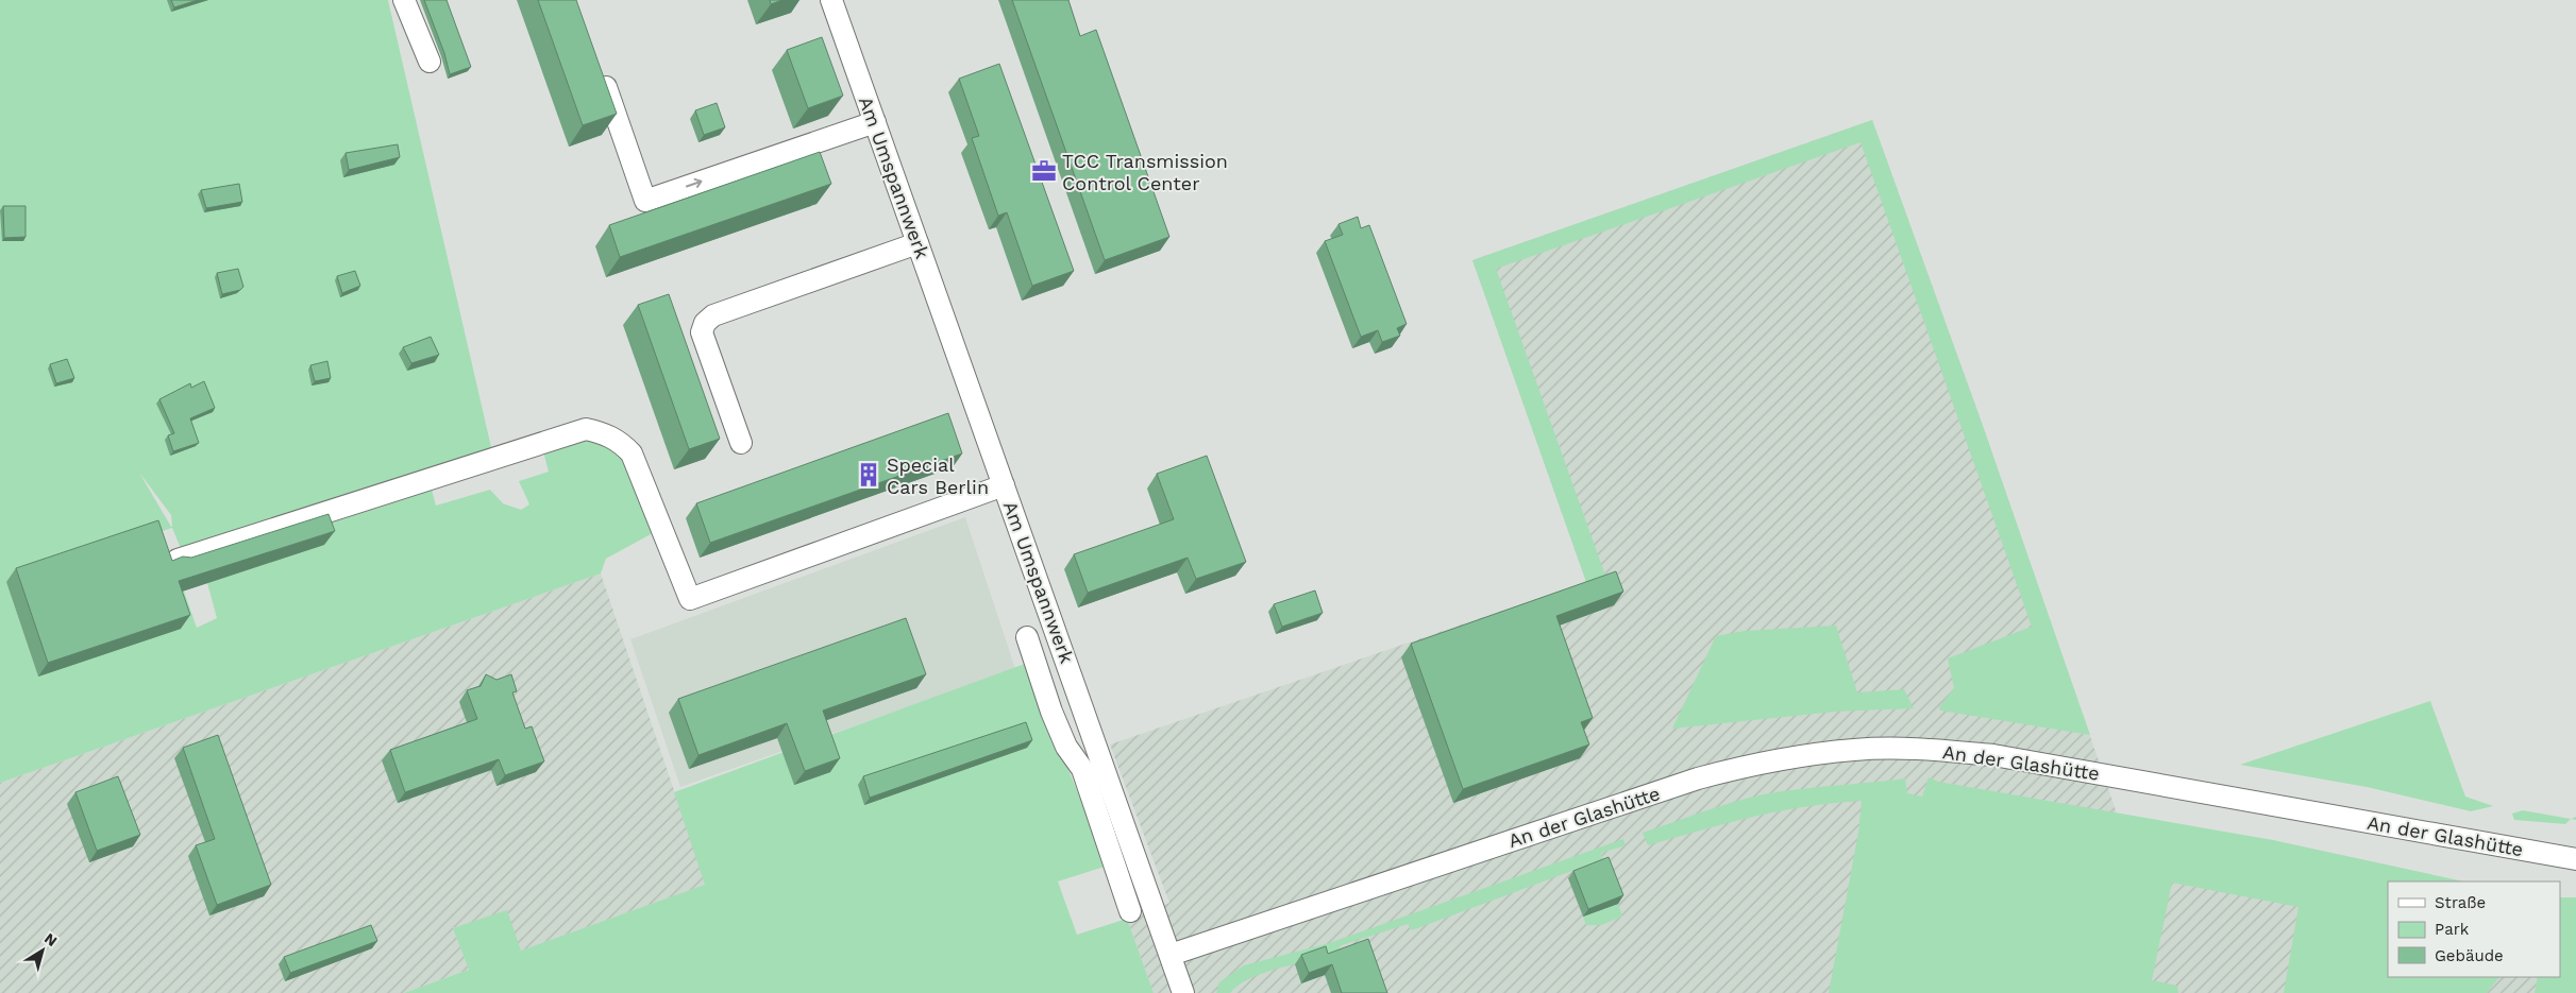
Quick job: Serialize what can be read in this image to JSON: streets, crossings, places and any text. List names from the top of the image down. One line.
{"streets":{"street":["Am Umspannwerk","An der Glashütte"]},"crossings":[["Am Umspannwerk","An der Glashütte"]],"places":{"office":["TCC Transmission Control Center"],"building":["Special Cars Berlin"]},"legend":["Straße","Park","Gebäude"],"north":"top right"}
